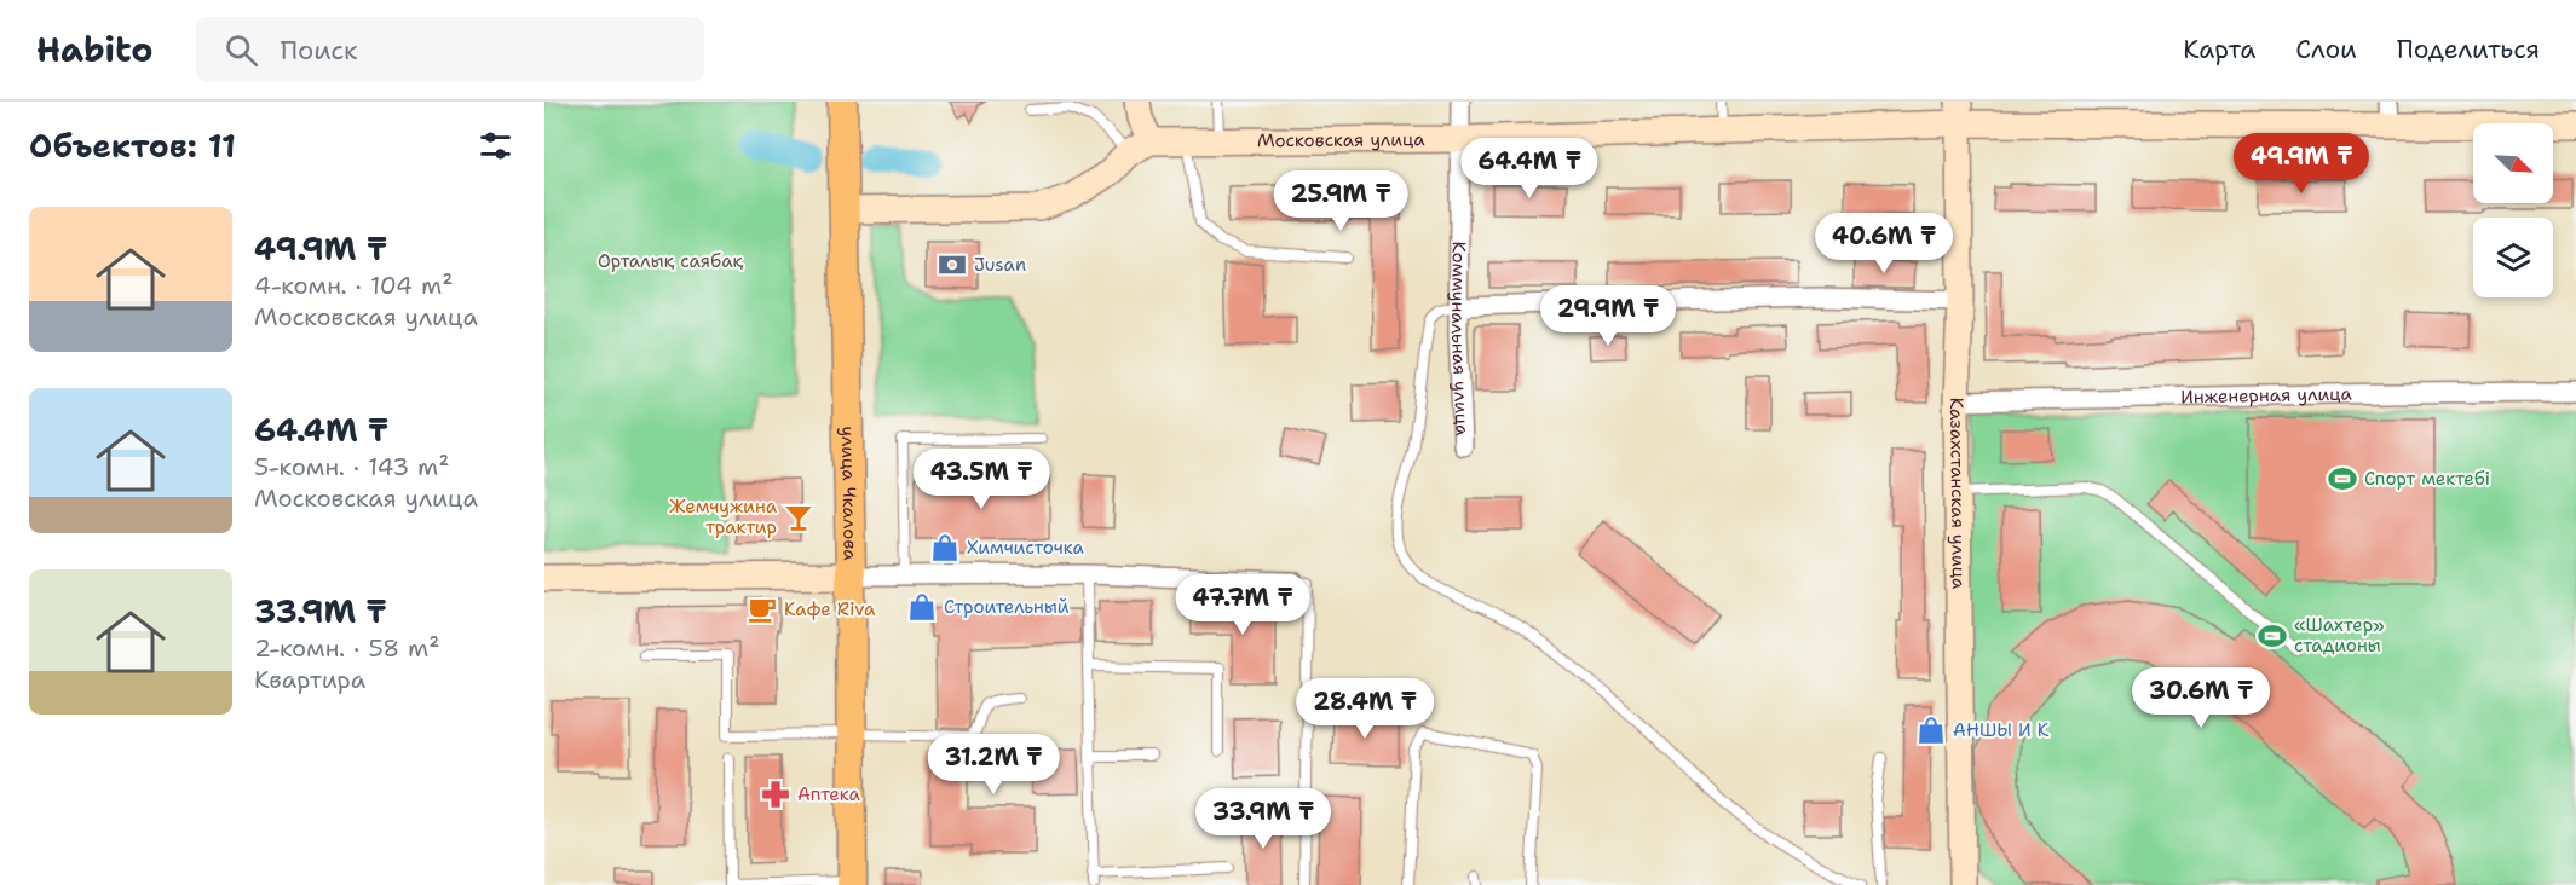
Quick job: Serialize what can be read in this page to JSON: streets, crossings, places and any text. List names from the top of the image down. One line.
{"streets":{"main road":["улица Чкалова"],"street":["Московская улица","Коммунальная улица","Инженерная улица","Казахстанская улица"]},"crossings":[["Московская улица","Коммунальная улица"],["Московская улица","Казахстанская улица"],["Инженерная улица","Казахстанская улица"]],"parks":["Орталық саябақ"],"places":{"bank":["Jusan"],"sports":["Спорт мектебі","«Шахтер» стадионы"],"bar":["Жемчужина трактир"],"shop":["Химчисточка","Строительный","АНШЫ И К"],"cafe":["Кафе Riva"],"pharmacy":["Аптека"]},"north":"bottom right","page":{"header":"Habito","search":"Поиск","nav":["Карта","Слои","Поделиться"],"heading":"Объектов: 11","price":["49.9M ₸","64.4M ₸","25.9M ₸","40.6M ₸","29.9M ₸","43.5M ₸","47.7M ₸","30.6M ₸","28.4M ₸","31.2M ₸","33.9M ₸"],"list":[{"name":"49.9M ₸","note":"4-комн. · 104 m² · Московская улица"},{"name":"64.4M ₸","note":"5-комн. · 143 m² · Московская улица"},{"name":"33.9M ₸","note":"2-комн. · 58 m² · Квартира"}]}}
